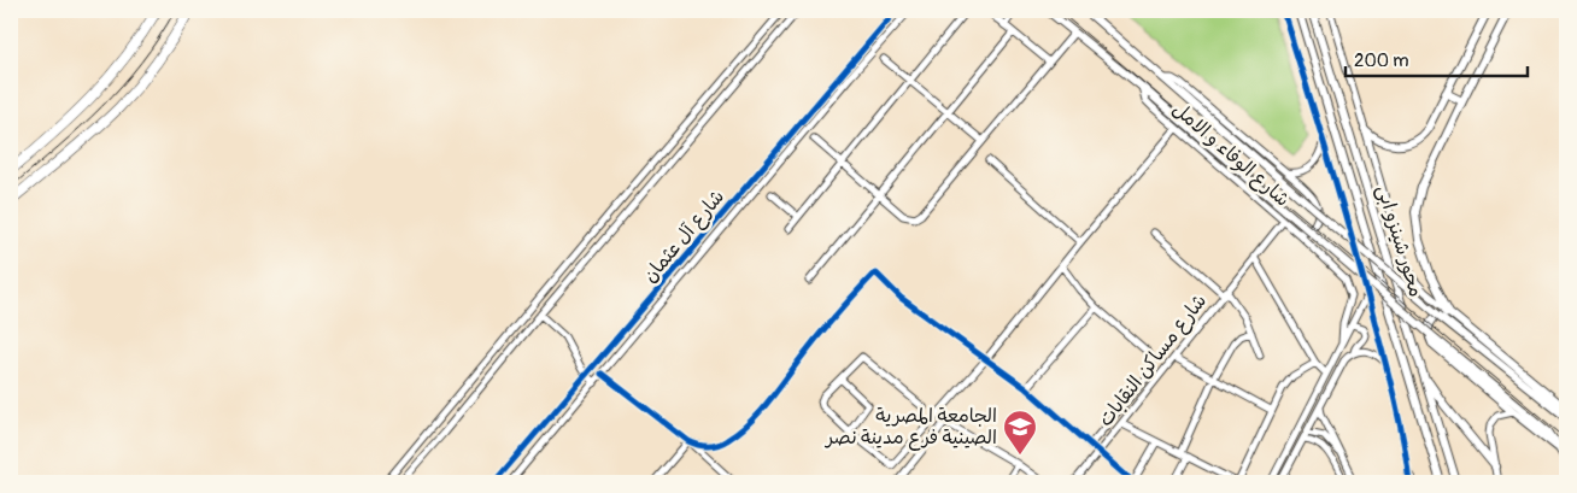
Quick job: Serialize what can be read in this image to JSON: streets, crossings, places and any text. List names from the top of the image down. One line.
{"streets":{"main road":["شارع الوفاء و الامل","محور شينزو ابى"],"street":["شارع آل عثمان","شارع مساكن النقابات"]},"crossings":[["شارع الوفاء و الامل","شارع مساكن النقابات"]],"places":{"school or university":["الجامعة المصرية الصينية فرع مدينة نصر"]},"scale_bar":"200 m"}
